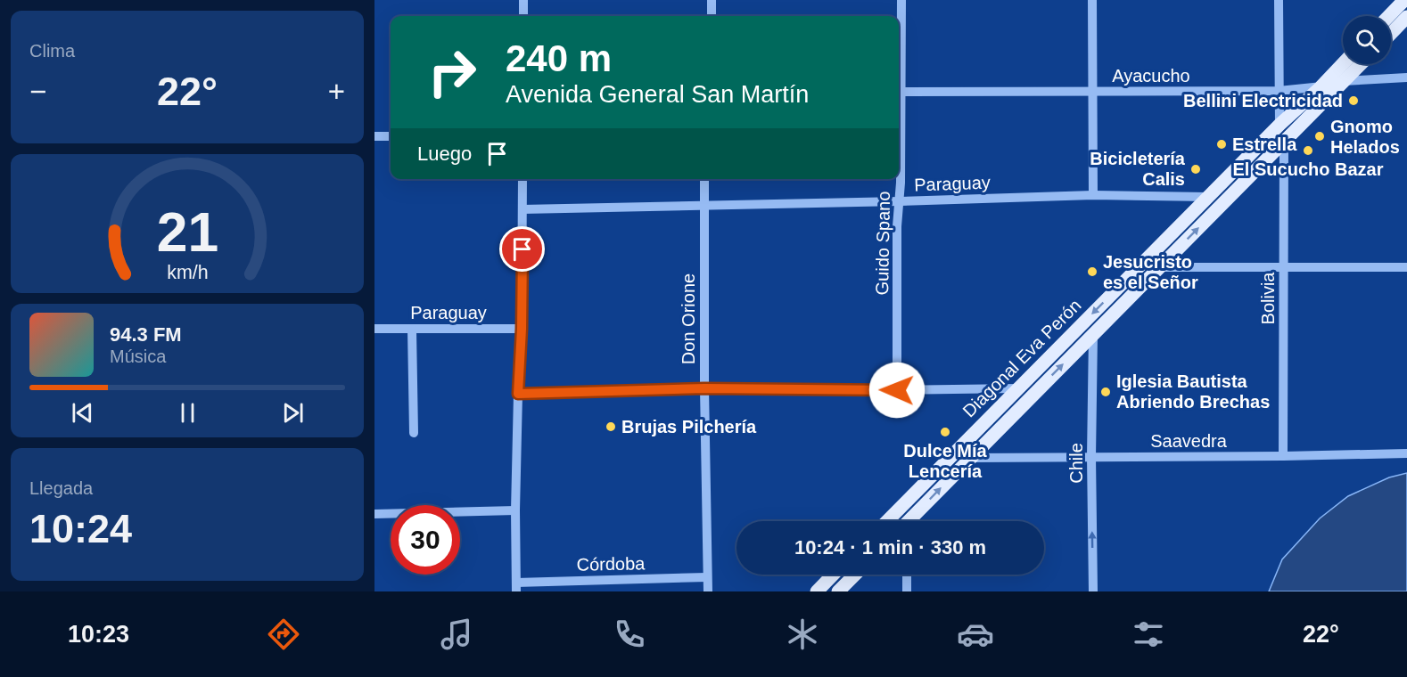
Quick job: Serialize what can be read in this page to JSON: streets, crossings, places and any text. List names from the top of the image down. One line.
{"streets":{"main road":["Diagonal Eva Perón"],"street":["Ayacucho","Paraguay","Guido Spano","Bolivia","Don Orione","Saavedra","Chile","Córdoba"]},"crossings":[["Ayacucho","Diagonal Eva Perón"],["Paraguay","Guido Spano"],["Paraguay","Don Orione"],["Paraguay","Diagonal Eva Perón"],["Bolivia","Diagonal Eva Perón"],["Bolivia","Saavedra"],["Don Orione","Córdoba"],["Diagonal Eva Perón","Saavedra"],["Diagonal Eva Perón","Chile"],["Saavedra","Chile"]],"one_way":["Chile"],"places":["Bellini Electricidad","Gnomo Helados","Estrella","El Sucucho Bazar","Bicicletería Calis","Jesucristo es el Señor","Iglesia Bautista Abriendo Brechas","Brujas Pilchería","Dulce Mía Lencería"],"page":{"tile":["Clima",["Llegada","10:24"]],"turn":["240 m","Avenida General San Martín"],"heat":["−","22°","+"],"then":"Luego","song":["94.3 FM","Música"],"limit":"30","trip":"10:24 · 1 min · 330 m","tabs":["10:23","22°"],"gauge":["21","km/h"]}}
